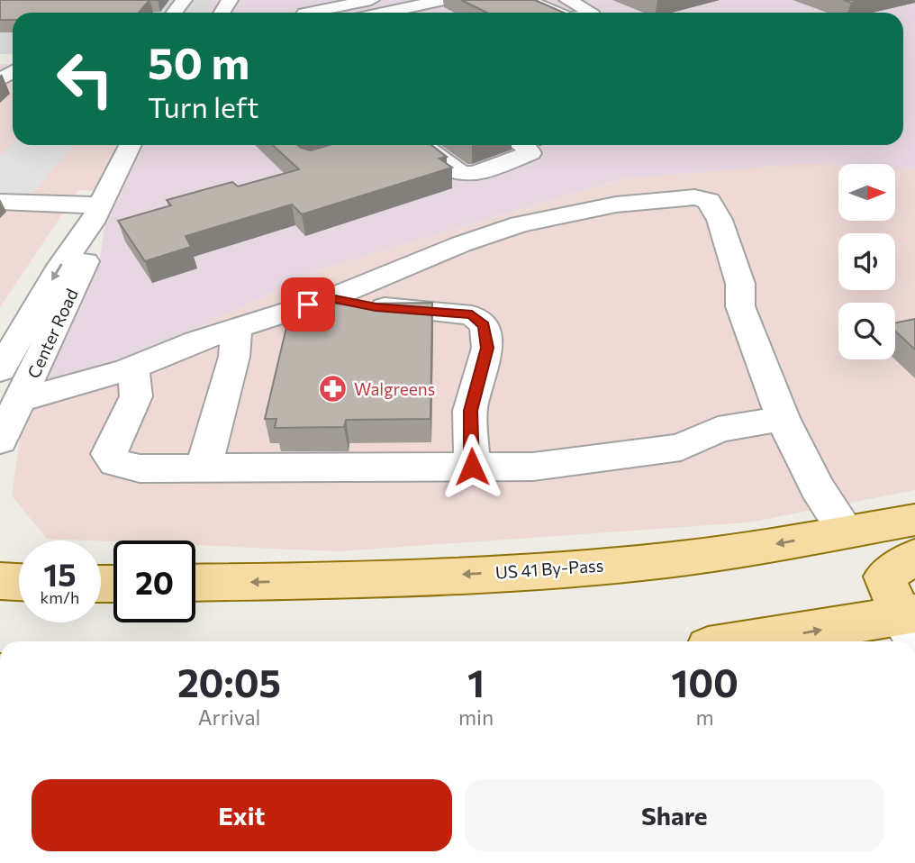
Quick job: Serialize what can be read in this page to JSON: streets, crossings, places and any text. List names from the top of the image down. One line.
{"streets":{"main road":["US 41 By-Pass"],"street":["Center Road"]},"one_way":["US 41 By-Pass"],"places":{"pharmacy":["Walgreens"]},"north":"right","page":{"turn":["50 m","Turn left"],"speed":"15 km/h","limit":"20","eta":["20:05","Arrival","1","min","100","m"],"buttons":["Exit","Share"]}}
